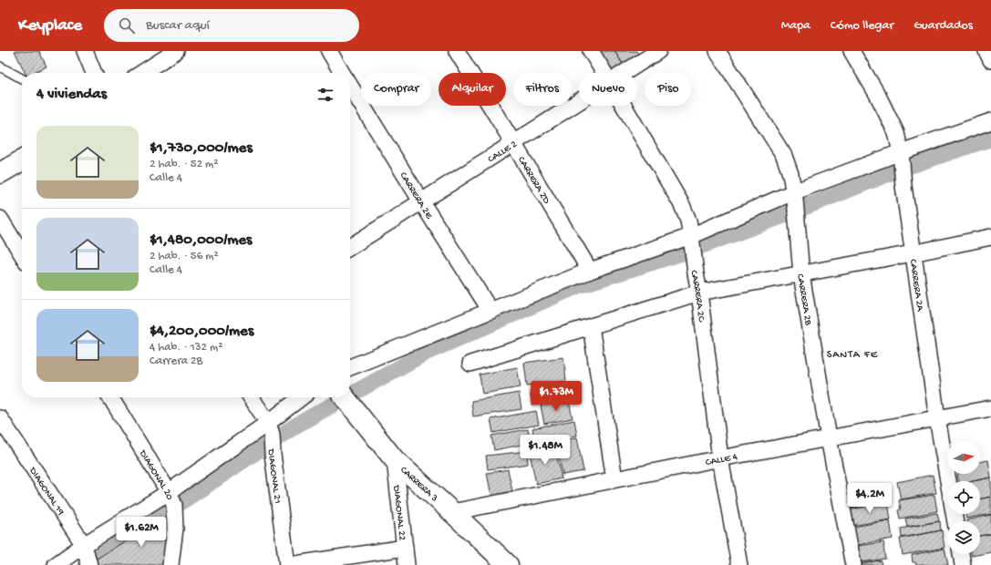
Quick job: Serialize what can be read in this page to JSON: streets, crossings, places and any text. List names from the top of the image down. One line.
{"streets":{"street":["CALLE 2","CARRERA 2D","CARRERA 2E","CARRERA 2A","CARRERA 2C","CARRERA 2B","CALLE 4","DIAGONAL 20","DIAGONAL 21","CARRERA 3","DIAGONAL 19","DIAGONAL 22"]},"crossings":[["CALLE 2","CARRERA 2D"],["CALLE 2","CARRERA 2E"],["CARRERA 2A","CALLE 4"],["CARRERA 2C","CALLE 4"],["CARRERA 2B","CALLE 4"],["CALLE 4","CARRERA 3"],["CARRERA 3","DIAGONAL 22"]],"districts":["SANTA FE"],"north":"right","page":{"header":"Keyplace","search":"Buscar aquí","nav":["Mapa","Cómo llegar","Guardados"],"chip":["Comprar","Alquilar","Filtros","Nuevo","Piso"],"heading":"4 viviendas","list":[{"name":"$1,730,000/mes","note":"2 hab. · 52 m² · Calle 4"},{"name":"$1,480,000/mes","note":"2 hab. · 56 m² · Calle 4"},{"name":"$4,200,000/mes","note":"4 hab. · 132 m² · Carrera 2B"}],"price":["$1.73M","$1.48M","$4.2M","$1.62M"]}}
